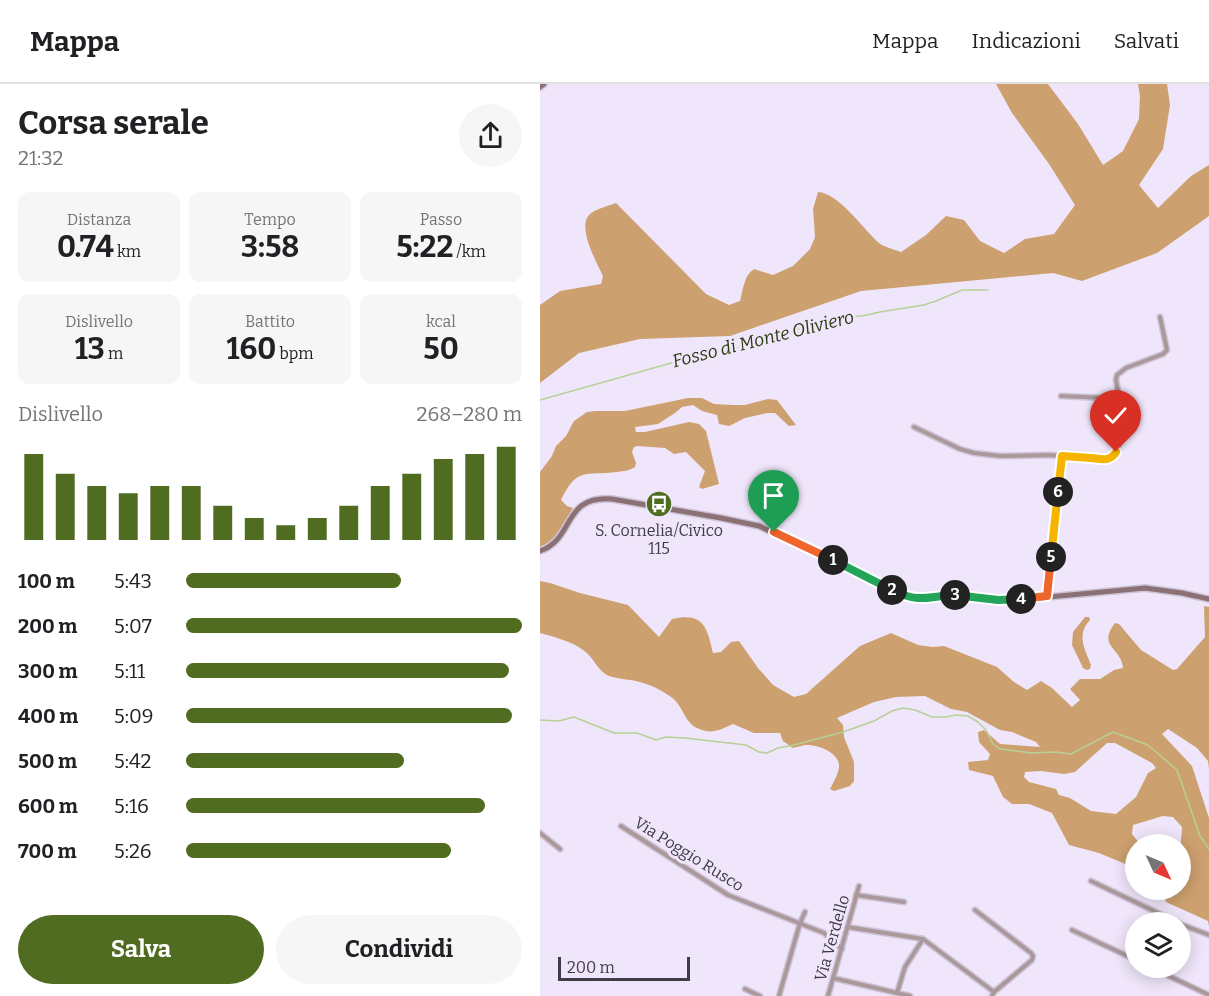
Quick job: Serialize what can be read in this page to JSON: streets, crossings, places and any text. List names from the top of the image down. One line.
{"streets":{"street":["Via Poggio Rusco","Via Verdello"]},"crossings":[["Via Poggio Rusco","Via Verdello"]],"water":["Fosso di Monte Oliviero"],"places":{"bus stop":["S. Cornelia/Civico 115"]},"scale_bar":"200 m","north":"bottom right","page":{"header":"Mappa","nav":["Mappa","Indicazioni","Salvati"],"heading":["Corsa serale","21:32"],"stats":[["Distanza","0.74 km"],["Tempo","3:58"],["Passo","5:22 /km"],["Dislivello","13 m"],["Battito","160 bpm"],["kcal","50"]],"chart":["Dislivello","268–280 m"],"pins":["6","5","1","2","3","4"],"list":[{"name":"100 m","note":"5:43"},{"name":"200 m","note":"5:07"},{"name":"300 m","note":"5:11"},{"name":"400 m","note":"5:09"},{"name":"500 m","note":"5:42"},{"name":"600 m","note":"5:16"},{"name":"700 m","note":"5:26"}],"buttons":["Salva","Condividi"],"scale":"200 m"}}
